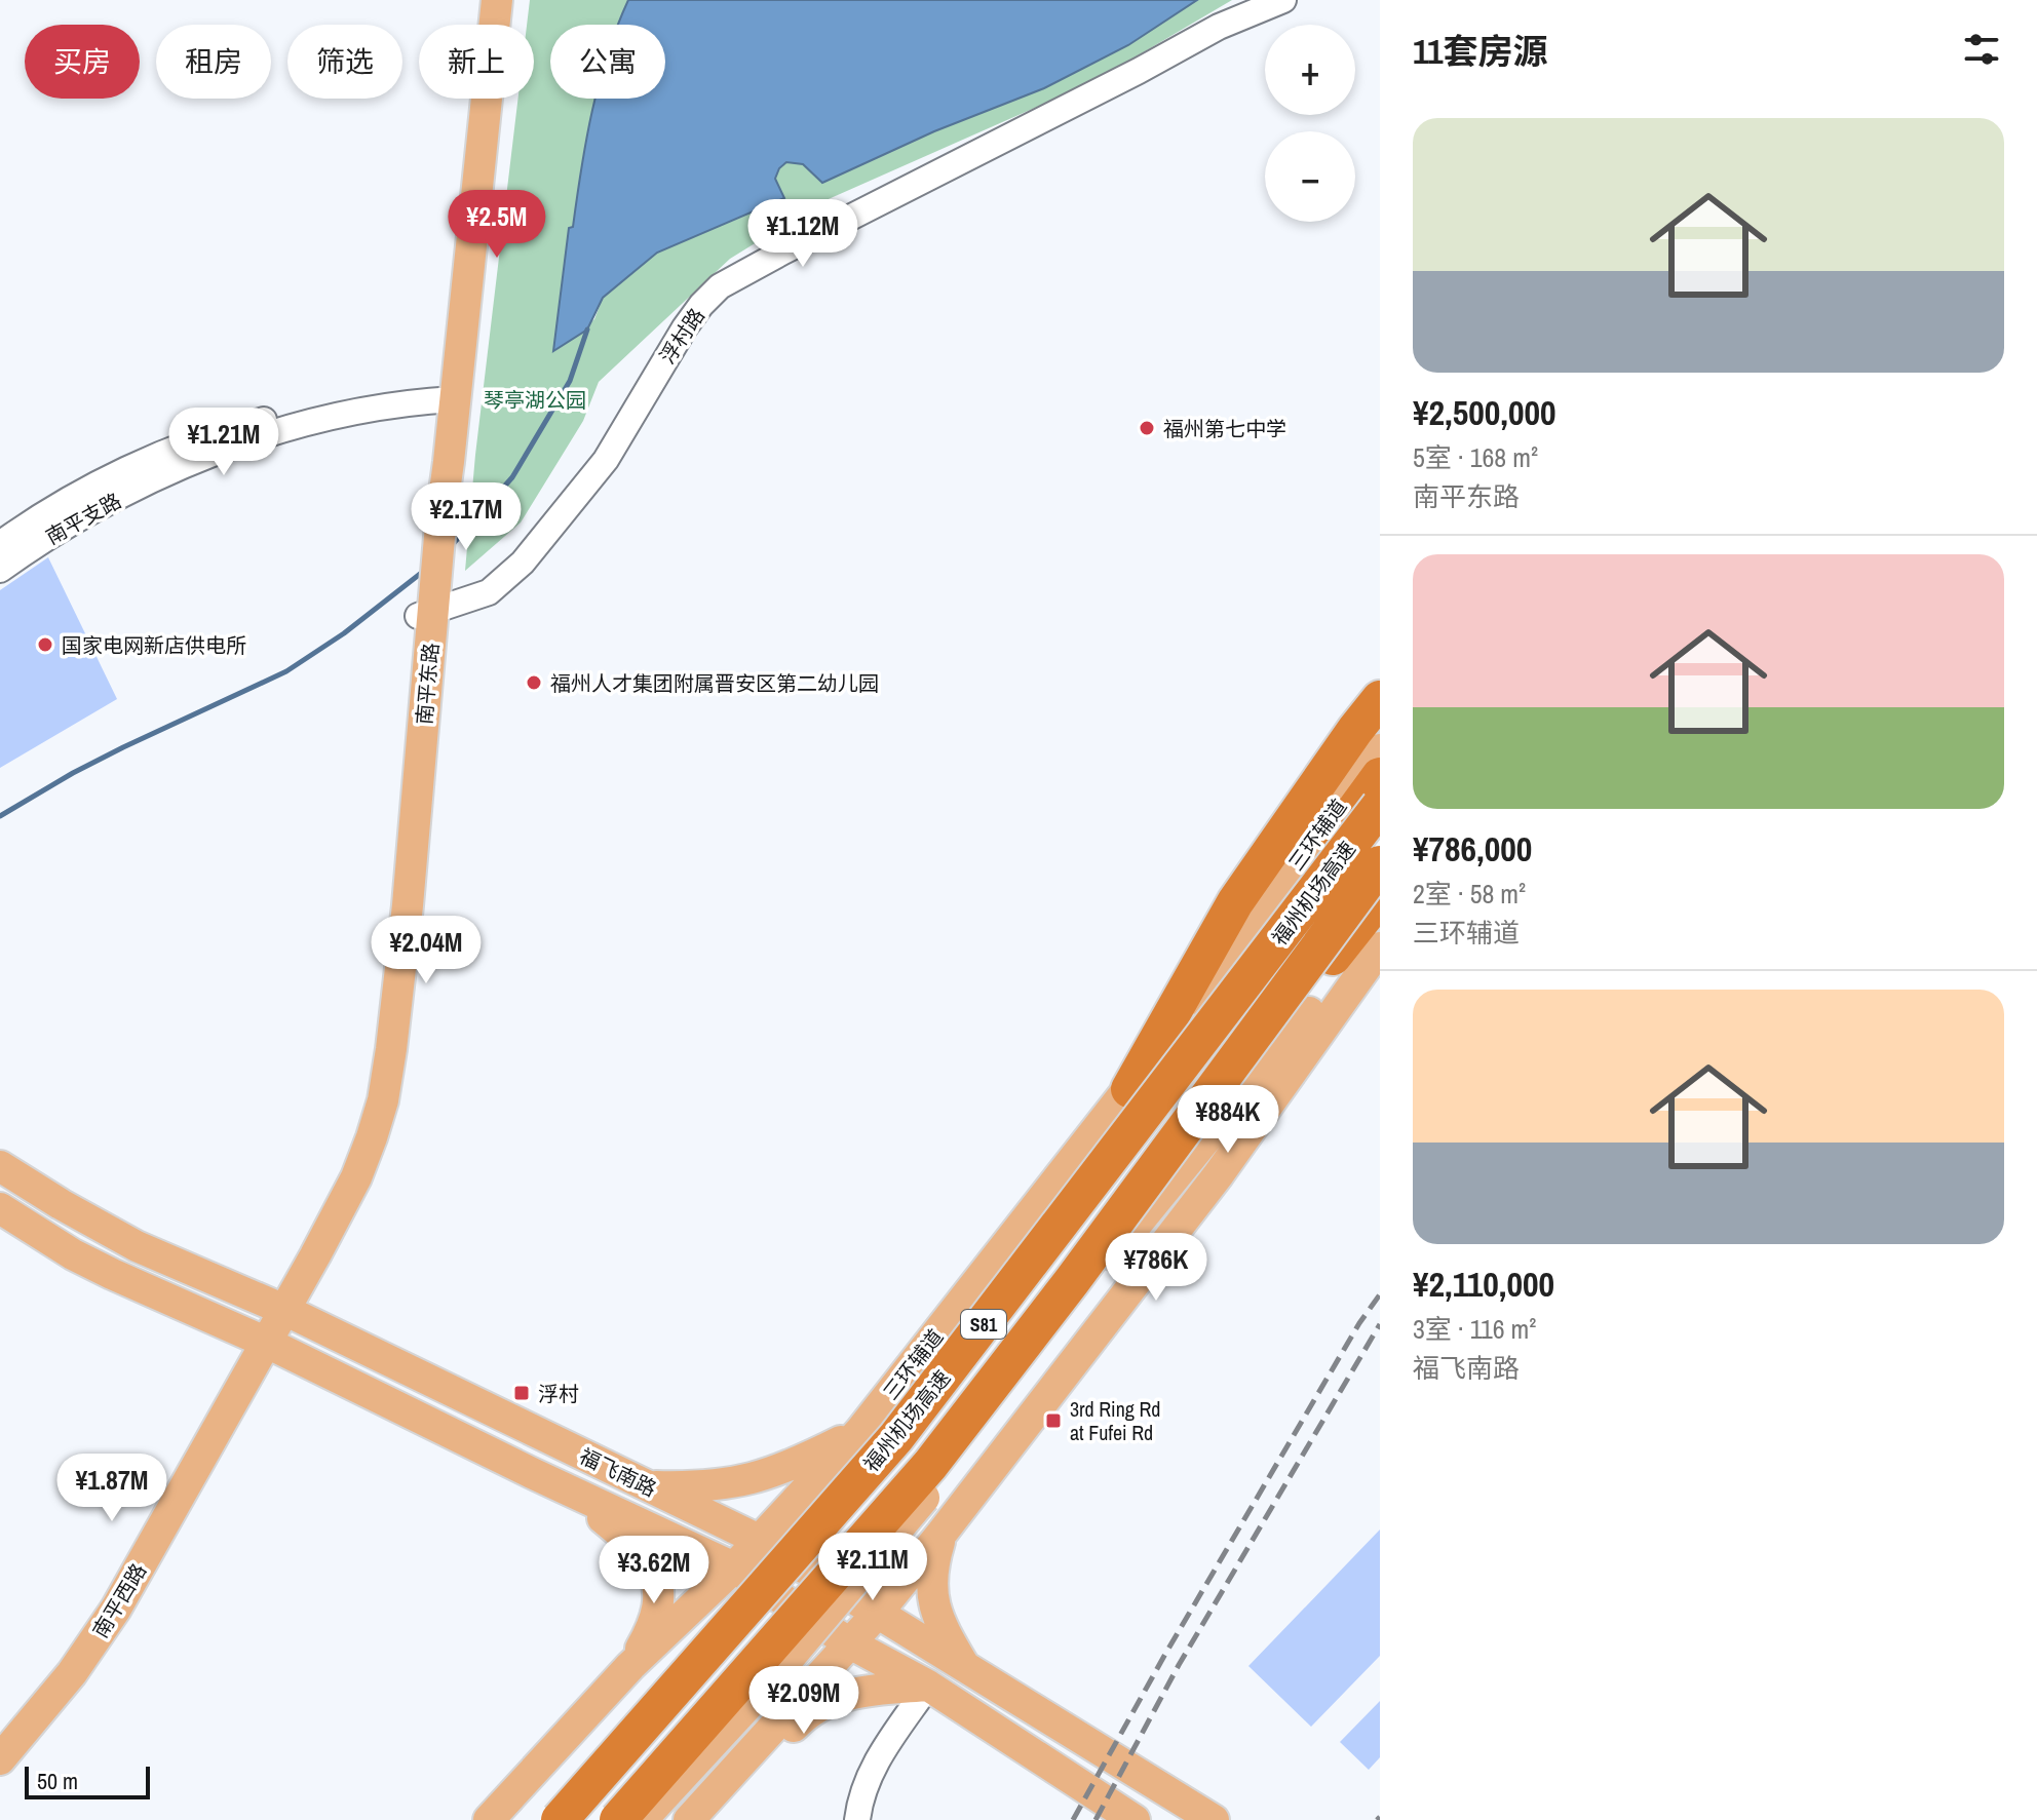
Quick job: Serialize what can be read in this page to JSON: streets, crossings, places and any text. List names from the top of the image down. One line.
{"streets":{"highway":["福州机场高速","S81"],"main road":["南平东路","三环辅道","福飞南路","南平西路"],"street":["浮村路","南平支路"]},"crossings":[["浮村路","南平东路"],["南平支路","南平东路"],["南平东路","福飞南路"],["南平东路","南平西路"],["三环辅道","福飞南路"],["福飞南路","南平西路"]],"parks":["琴亭湖公园"],"places":{"other":["福州第七中学","国家电网新店供电所","福州人才集团附属晋安区第二幼儿园"],"transit":["浮村","3rd Ring Rd at Fufei Rd"]},"scale_bar":"50 m","page":{"heading":"11套房源","map_buttons":["+","−"],"chip":["买房","租房","筛选","新上","公寓"],"list":[{"name":"¥2,500,000","note":"5室 · 168 m² · 南平东路"},{"name":"¥786,000","note":"2室 · 58 m² · 三环辅道"},{"name":"¥2,110,000","note":"3室 · 116 m² · 福飞南路"}],"price":["¥2.5M","¥1.12M","¥1.21M","¥2.17M","¥2.04M","¥884K","¥786K","¥1.87M","¥2.11M","¥3.62M","¥2.09M"],"scale":"50 m"}}
